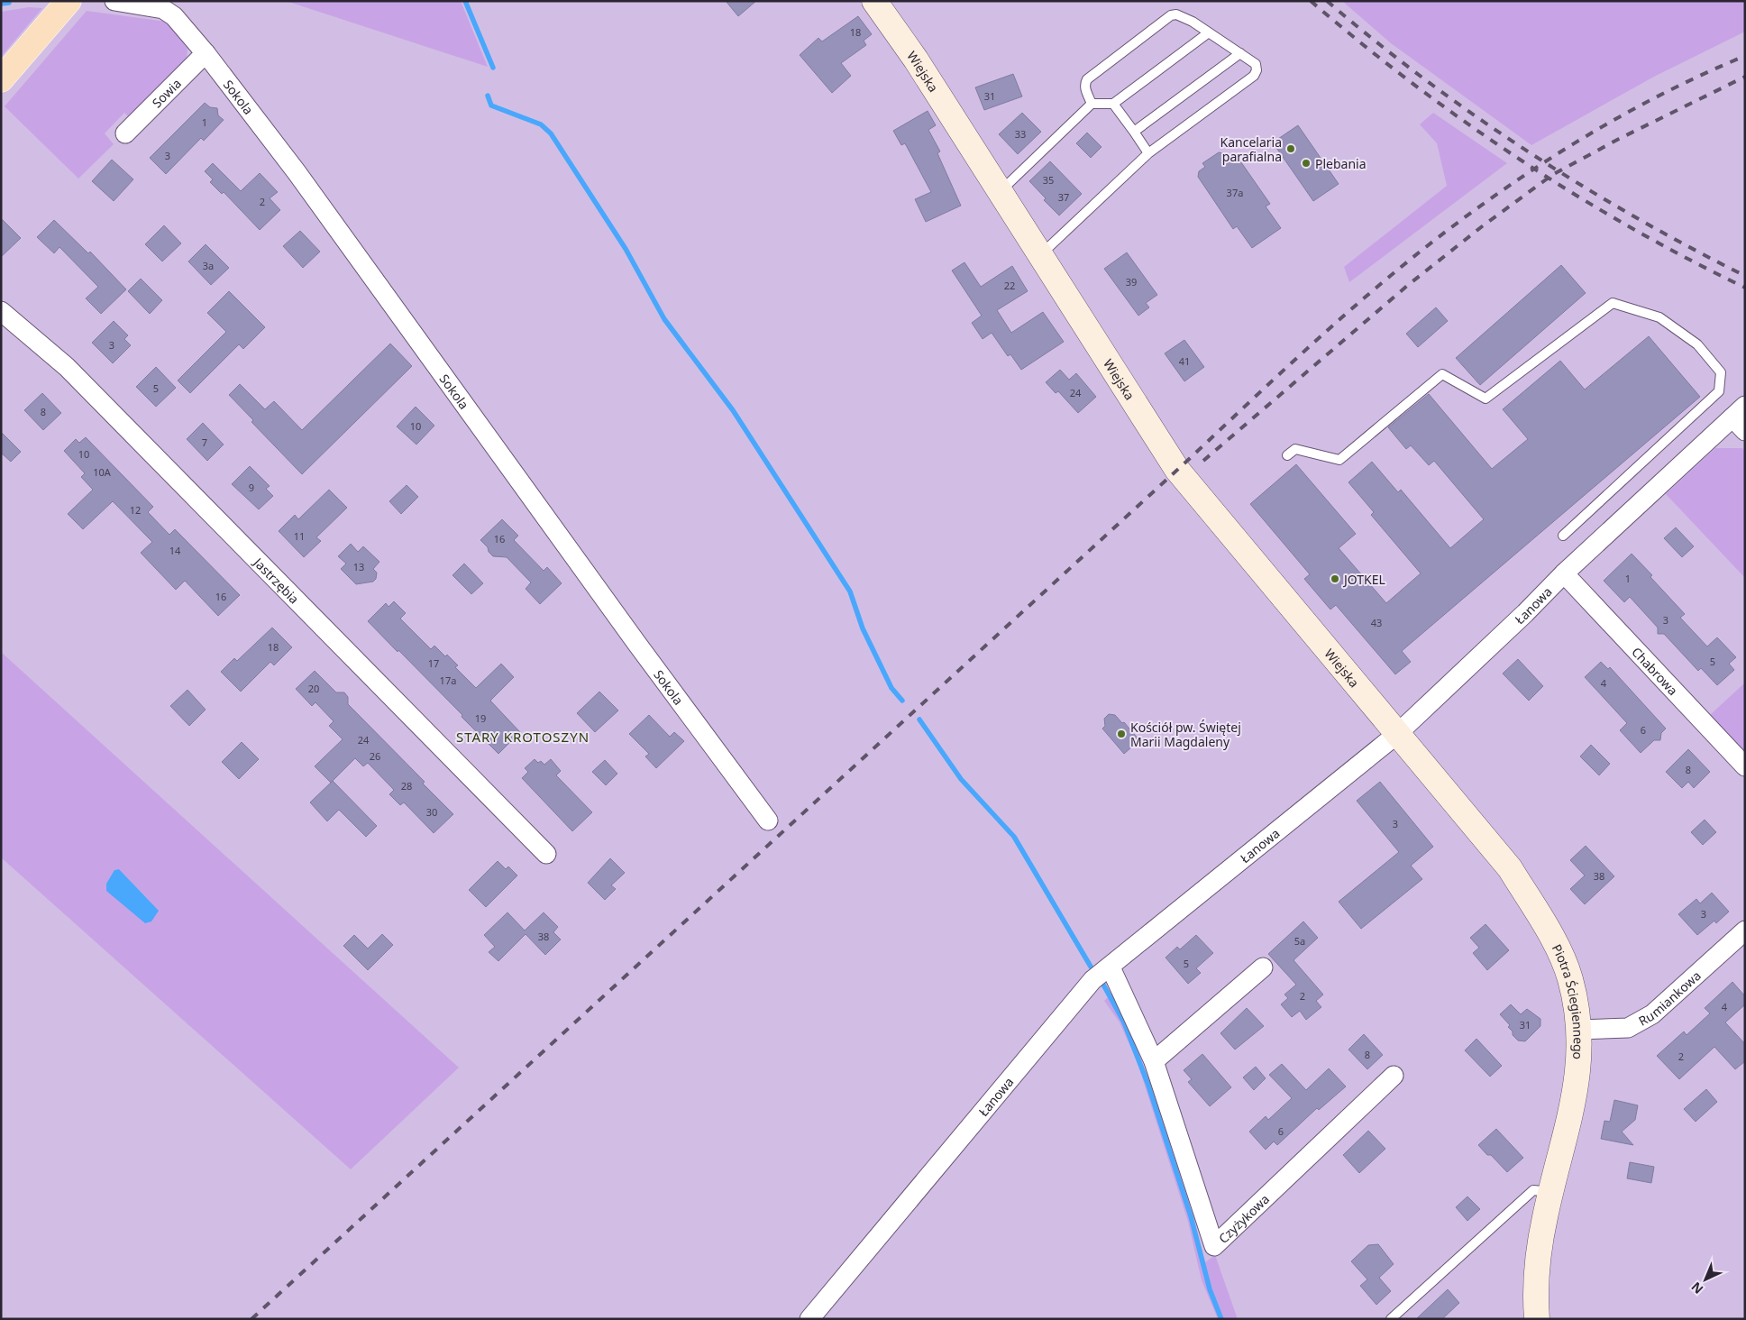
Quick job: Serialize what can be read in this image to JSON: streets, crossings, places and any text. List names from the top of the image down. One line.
{"streets":{"street":["Wiejska","Sowia","Sokola","Jastrzębia","Łanowa","Chabrowa","Rumiankowa","Piotra Ściegiennego","Czyżykowa"]},"crossings":[["Wiejska","Łanowa"],["Wiejska","Piotra Ściegiennego"],["Sowia","Sokola"],["Łanowa","Chabrowa"],["Łanowa","Piotra Ściegiennego"],["Łanowa","Czyżykowa"],["Rumiankowa","Piotra Ściegiennego"]],"districts":["STARY KROTOSZYN"],"places":["Kancelaria parafialna","Plebania","JOTKEL","Kościół pw. Świętej Marii Magdaleny"],"house_numbers":["18","31","1","33","3","35","37a","37","2","3a","39","22","3","41","5","24","8","10","7","10","10A","9","12","11","16","14","13","1","16","3","43","18","5","17","17a","4","20","19","6","24","26","8","28","30","3","38","3","38","5a","5","2","4","31","8","2","6"],"north":"bottom left"}
